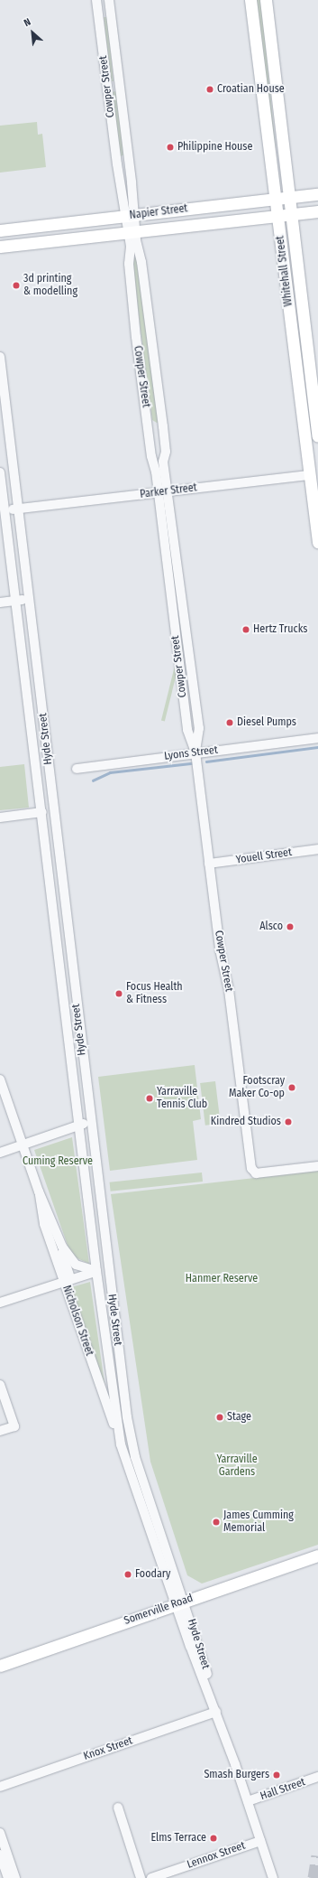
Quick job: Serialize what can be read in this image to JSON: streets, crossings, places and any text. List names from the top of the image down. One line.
{"streets":{"main road":["Napier Street","Whitehall Street","Somerville Road"],"street":["Cowper Street","Parker Street","Hyde Street","Lyons Street","Youell Street","Nicholson Street","Knox Street","Hall Street","Lennox Street"]},"crossings":[["Cowper Street","Napier Street"],["Cowper Street","Parker Street"],["Cowper Street","Lyons Street"],["Cowper Street","Youell Street"],["Napier Street","Whitehall Street"],["Whitehall Street","Parker Street"],["Parker Street","Hyde Street"],["Hyde Street","Nicholson Street"],["Hyde Street","Somerville Road"],["Hyde Street","Knox Street"],["Hyde Street","Hall Street"],["Hyde Street","Lennox Street"]],"parks":["Cuming Reserve","Hanmer Reserve","Yarraville Gardens"],"places":["Croatian House","Philippine House","3d printing & modelling","Hertz Trucks","Diesel Pumps","Alsco","Focus Health & Fitness","Footscray Maker Co-op","Yarraville Tennis Club","Kindred Studios","Stage","James Cumming Memorial","Foodary","Smash Burgers","Elms Terrace"],"north":"top left"}
